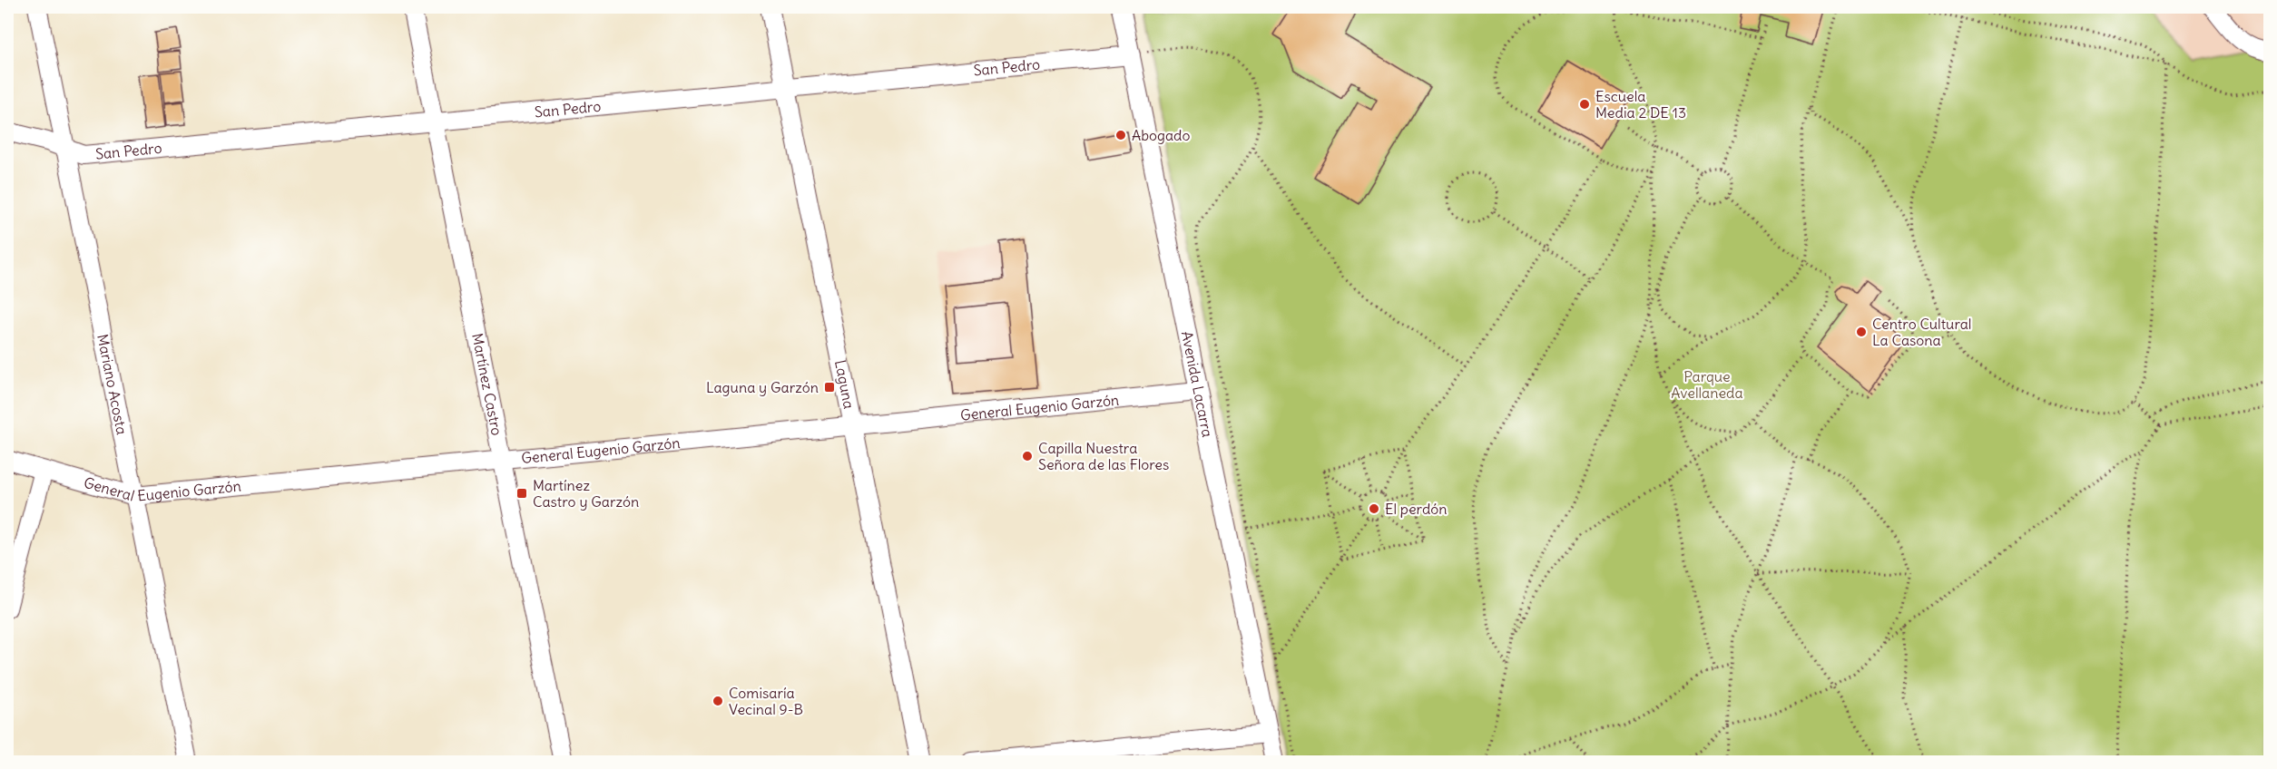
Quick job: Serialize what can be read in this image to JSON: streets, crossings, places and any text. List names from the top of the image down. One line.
{"streets":{"street":["San Pedro","Mariano Acosta","Martínez Castro","Laguna","Avenida Lacarra","General Eugenio Garzón"]},"crossings":[["San Pedro","Mariano Acosta"],["San Pedro","Martínez Castro"],["San Pedro","Laguna"],["San Pedro","Avenida Lacarra"],["Mariano Acosta","General Eugenio Garzón"],["Martínez Castro","General Eugenio Garzón"],["Laguna","General Eugenio Garzón"],["Avenida Lacarra","General Eugenio Garzón"]],"parks":["Parque Avellaneda"],"places":{"other":["Escuela Media 2 DE 13","Abogado","Centro Cultural La Casona","Capilla Nuestra Señora de las Flores","El perdón","Comisaría Vecinal 9-B"],"transit":["Laguna y Garzón","Martínez Castro y Garzón"]}}
